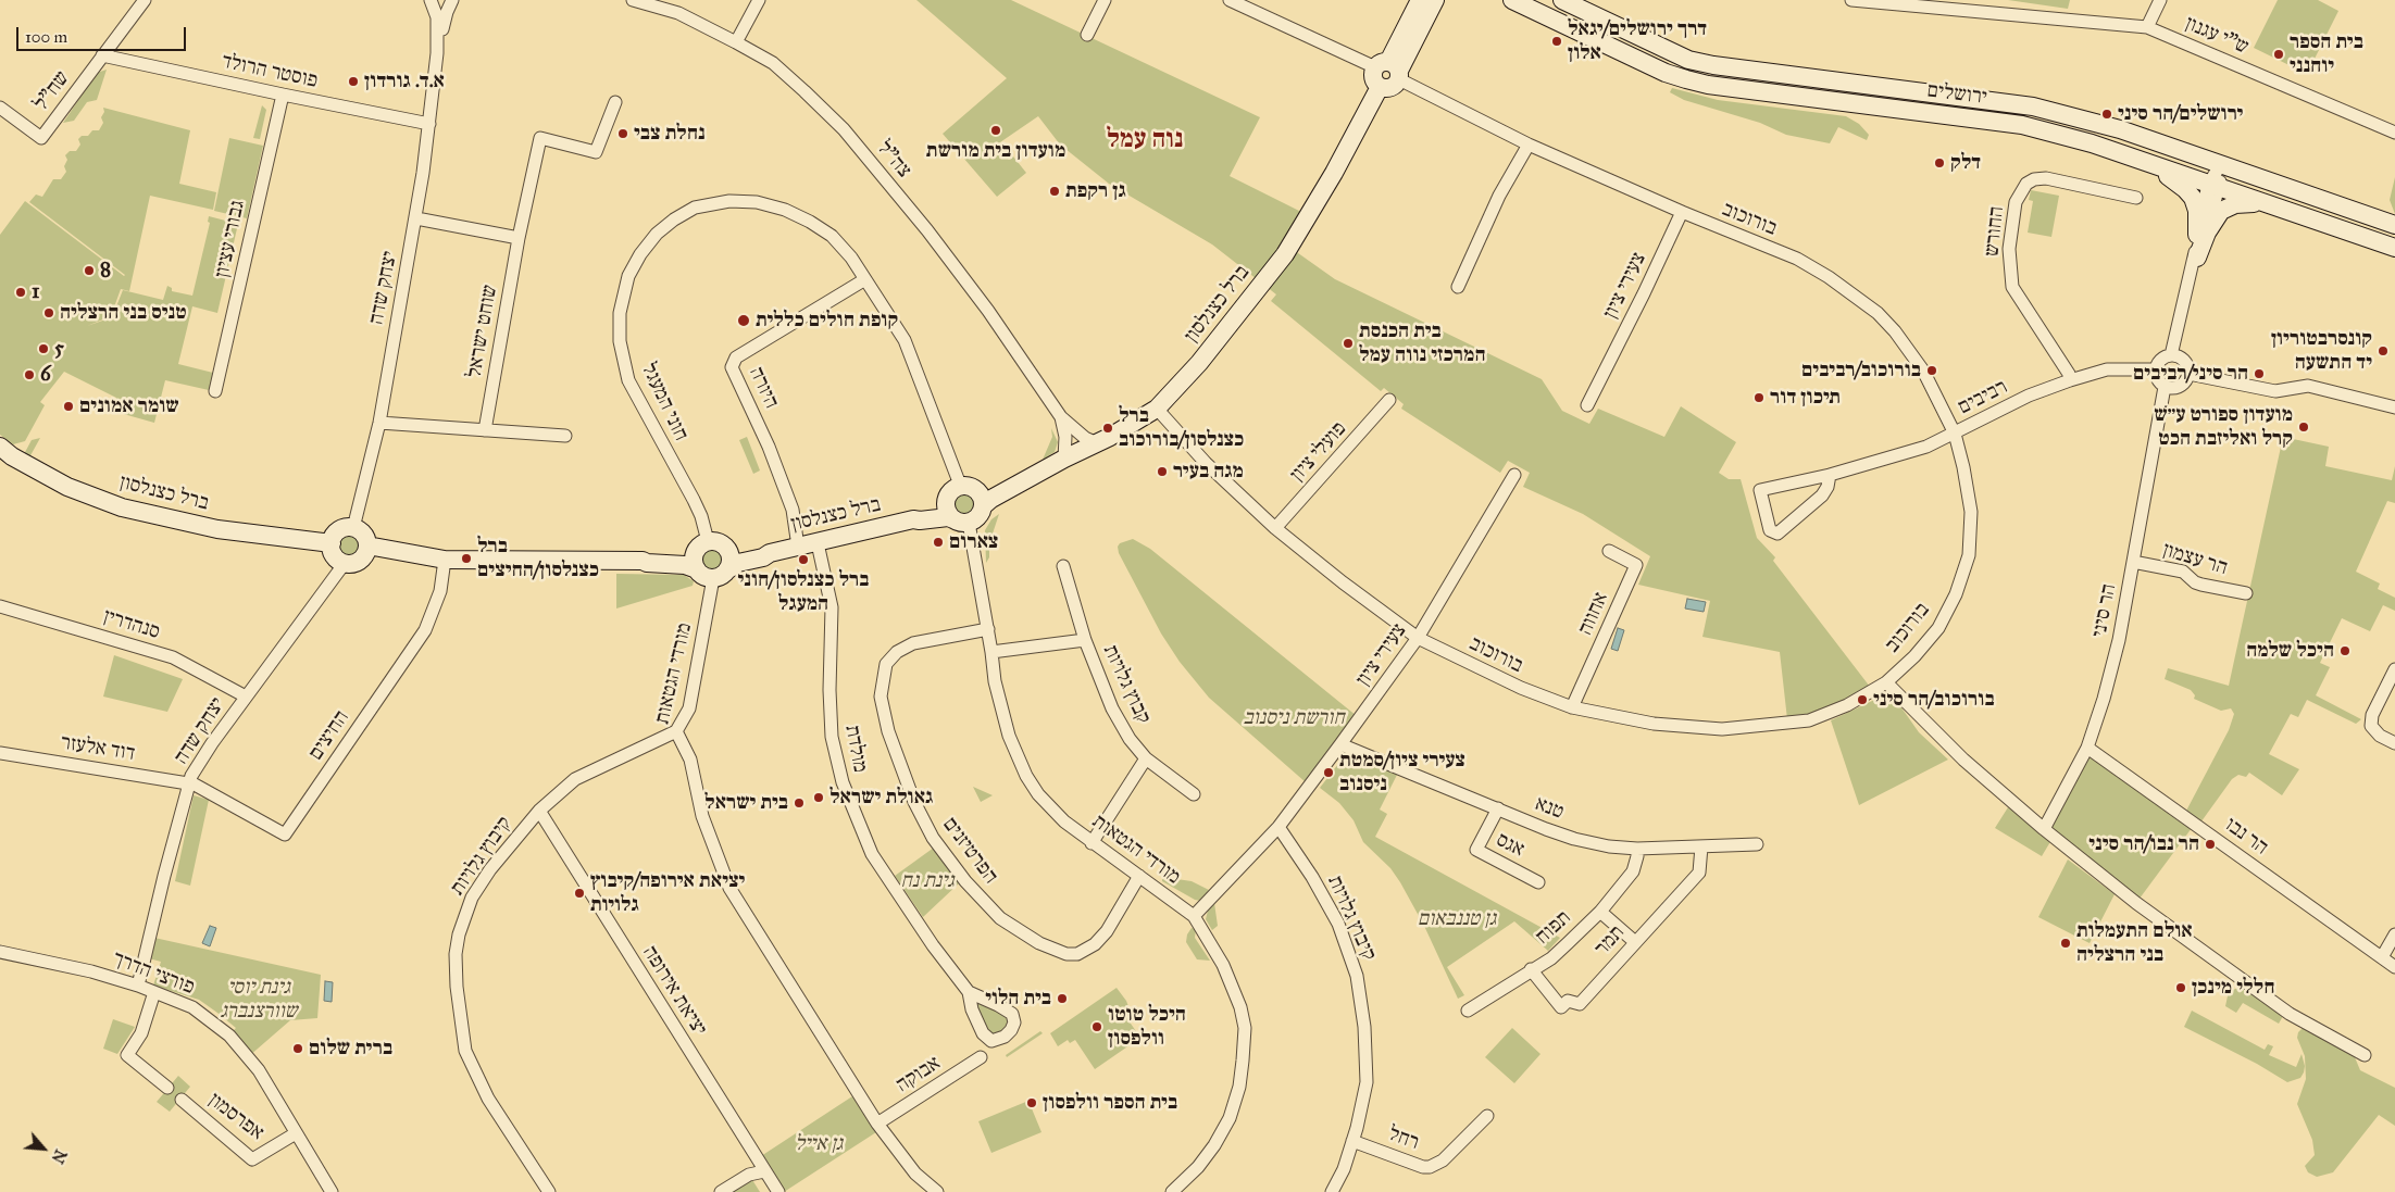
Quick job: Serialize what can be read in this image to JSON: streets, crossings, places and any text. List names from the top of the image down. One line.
{"streets":{"street":["ש\"י עגנון","פוסטר הרולד","שח\"ל","ירושלים","צה\"ל","בורוכוב","החורש","גבורי עציון","צעירי ציון","יצחק שדה","ברל כצנלסון","שוחט ישראל","היורה","רביבים","חוני המעגל","פועלי ציון","הר עצמון","הר סיני","אחווה","סנהדרין","מורדי הגטאות","קבוץ גלויות","החיצים","דוד אלעזר","מולדת","טנא","הר נבו","אגס","הפרטיזנים","קיבוץ גלויות","תפוח","תמר","פורצי הדרך","יציאת אירופה","אבוקה","אפרסמון","רחל"]},"crossings":[["פוסטר הרולד","שח\"ל"],["פוסטר הרולד","גבורי עציון"],["פוסטר הרולד","יצחק שדה"],["צה\"ל","ברל כצנלסון"],["בורוכוב","צעירי ציון"],["בורוכוב","ברל כצנלסון"],["בורוכוב","רביבים"],["בורוכוב","פועלי ציון"],["בורוכוב","אחווה"],["החורש","רביבים"],["צעירי ציון","מורדי הגטאות"],["צעירי ציון","טנא"],["צעירי ציון","קיבוץ גלויות"],["יצחק שדה","ברל כצנלסון"],["יצחק שדה","סנהדרין"],["יצחק שדה","החיצים"],["יצחק שדה","דוד אלעזר"],["יצחק שדה","פורצי הדרך"],["ברל כצנלסון","היורה"],["ברל כצנלסון","חוני המעגל"],["ברל כצנלסון","מורדי הגטאות"],["ברל כצנלסון","מולדת"],["היורה","חוני המעגל"],["רביבים","הר סיני"],["חוני המעגל","מורדי הגטאות"],["הר עצמון","הר סיני"],["הר סיני","הר נבו"],["מורדי הגטאות","הפרטיזנים"],["מורדי הגטאות","קיבוץ גלויות"],["מורדי הגטאות","אבוקה"],["החיצים","דוד אלעזר"],["טנא","אגס"],["טנא","תפוח"],["טנא","תמר"],["קיבוץ גלויות","יציאת אירופה"],["קיבוץ גלויות","רחל"],["תפוח","תמר"],["פורצי הדרך","אפרסמון"]],"districts":["נוה עמל"],"parks":["חורשת ניסנוב","גינת נח","גן טננבאום","גינת יוסי שוורצנברג","גן אייל"],"places":["דרך ירושלים/יגאל אלון","בית הספר יוחנני","א.ד. גורדון","ירושלים/הר סיני","מועדון בית מורשת","נחלת צבי","דלק","גן רקפת","8","1","טניס בני הרצליה","קופת חולים כללית","בית הכנסת המרכזי נווה עמל","5","קונסרבטוריון יד התשעה","בורוכוב/רביבים","הר סיני/רביבים","6","תיכון דור","שומר אמונים","מועדון ספורט ע״שׁ קרל ואליזבת הכט","ברל כצנלסון/בורוכוב","מגה בעיר","צארום","ברל כצנלסון/החיצים","ברל כצנלסון/חוני המעגל","היכל שלמה","בורוכוב/הר סיני","צעירי ציון/סמטת ניסנוב","גאולת ישראל","בית ישראל","הר נבו/הר סיני","יציאת אירופה/קיבוץ גלויות","אולם התעמלות בני הרצליה","חללי מינכן","בית הלוי","היכל טוטו וולפסון","ברית שלום","בית הספר וולפסון"],"scale_bar":"100 m","north":"bottom right"}
